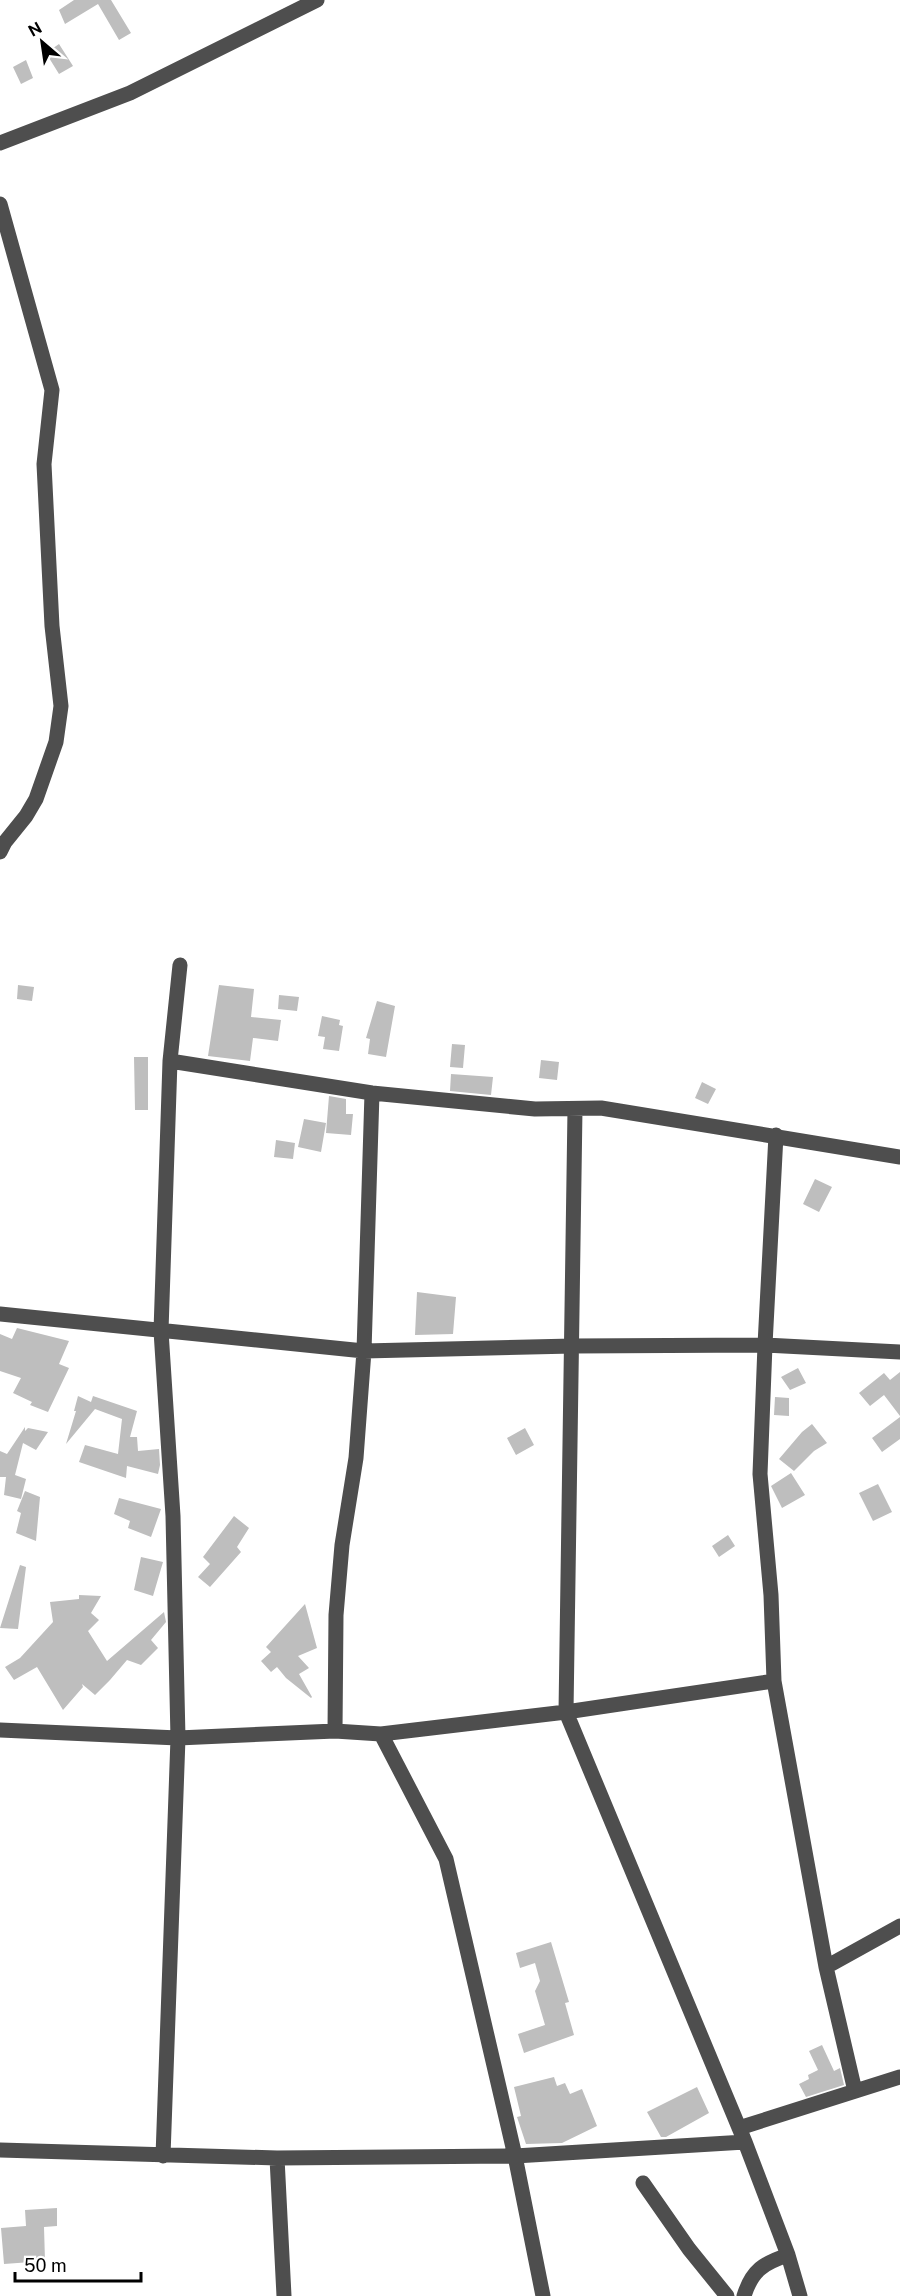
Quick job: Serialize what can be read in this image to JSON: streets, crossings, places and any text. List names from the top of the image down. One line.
{"scale_bar":"50 m","north":"top left"}
